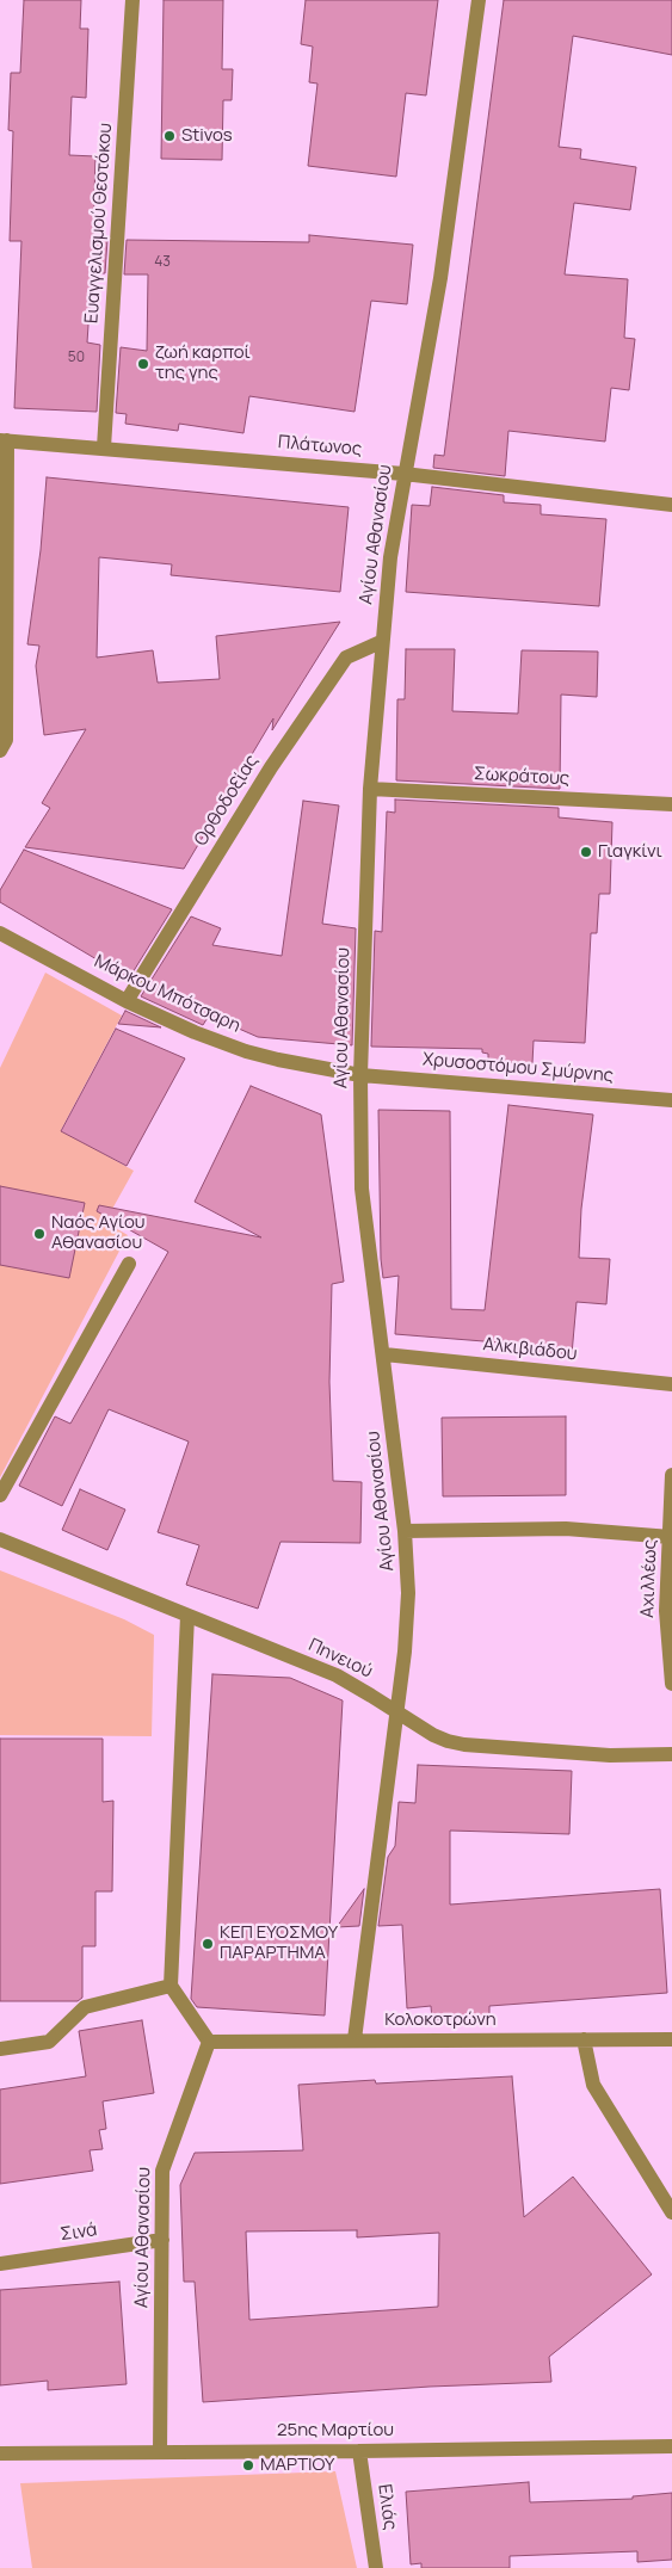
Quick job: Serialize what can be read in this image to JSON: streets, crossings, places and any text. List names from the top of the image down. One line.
{"streets":{"street":["Ευαγγελισμού Θεοτόκου","Πλάτωνος","Αγίου Αθανασίου","Σωκράτους","Ορθοδοξίας","Μάρκου Μπότσαρη","Χρυσοστόμου Σμύρνης","Αλκιβιάδου","Αχιλλέως","Πηνειού","Κολοκοτρώνη","Σινά","25ης Μαρτίου","Ελιάς"]},"crossings":[["Ευαγγελισμού Θεοτόκου","Πλάτωνος"],["Πλάτωνος","Αγίου Αθανασίου"],["Αγίου Αθανασίου","Σωκράτους"],["Αγίου Αθανασίου","Ορθοδοξίας"],["Αγίου Αθανασίου","Μάρκου Μπότσαρη"],["Αγίου Αθανασίου","Χρυσοστόμου Σμύρνης"],["Αγίου Αθανασίου","Αλκιβιάδου"],["Αγίου Αθανασίου","Πηνειού"],["Αγίου Αθανασίου","Κολοκοτρώνη"],["Αγίου Αθανασίου","Σινά"],["Αγίου Αθανασίου","25ης Μαρτίου"],["Ορθοδοξίας","Μάρκου Μπότσαρη"],["Μάρκου Μπότσαρη","Χρυσοστόμου Σμύρνης"],["25ης Μαρτίου","Ελιάς"]],"places":["Stivos","ζωή καρποί της γης","Γιαγκίνι","Ναός Αγίου Αθανασίου","ΚΕΠ ΕΥΟΣΜΟΥ ΠΑΡΑΡΤΗΜΑ","ΜΑΡΤΙΟΥ"],"house_numbers":["43","50"]}
